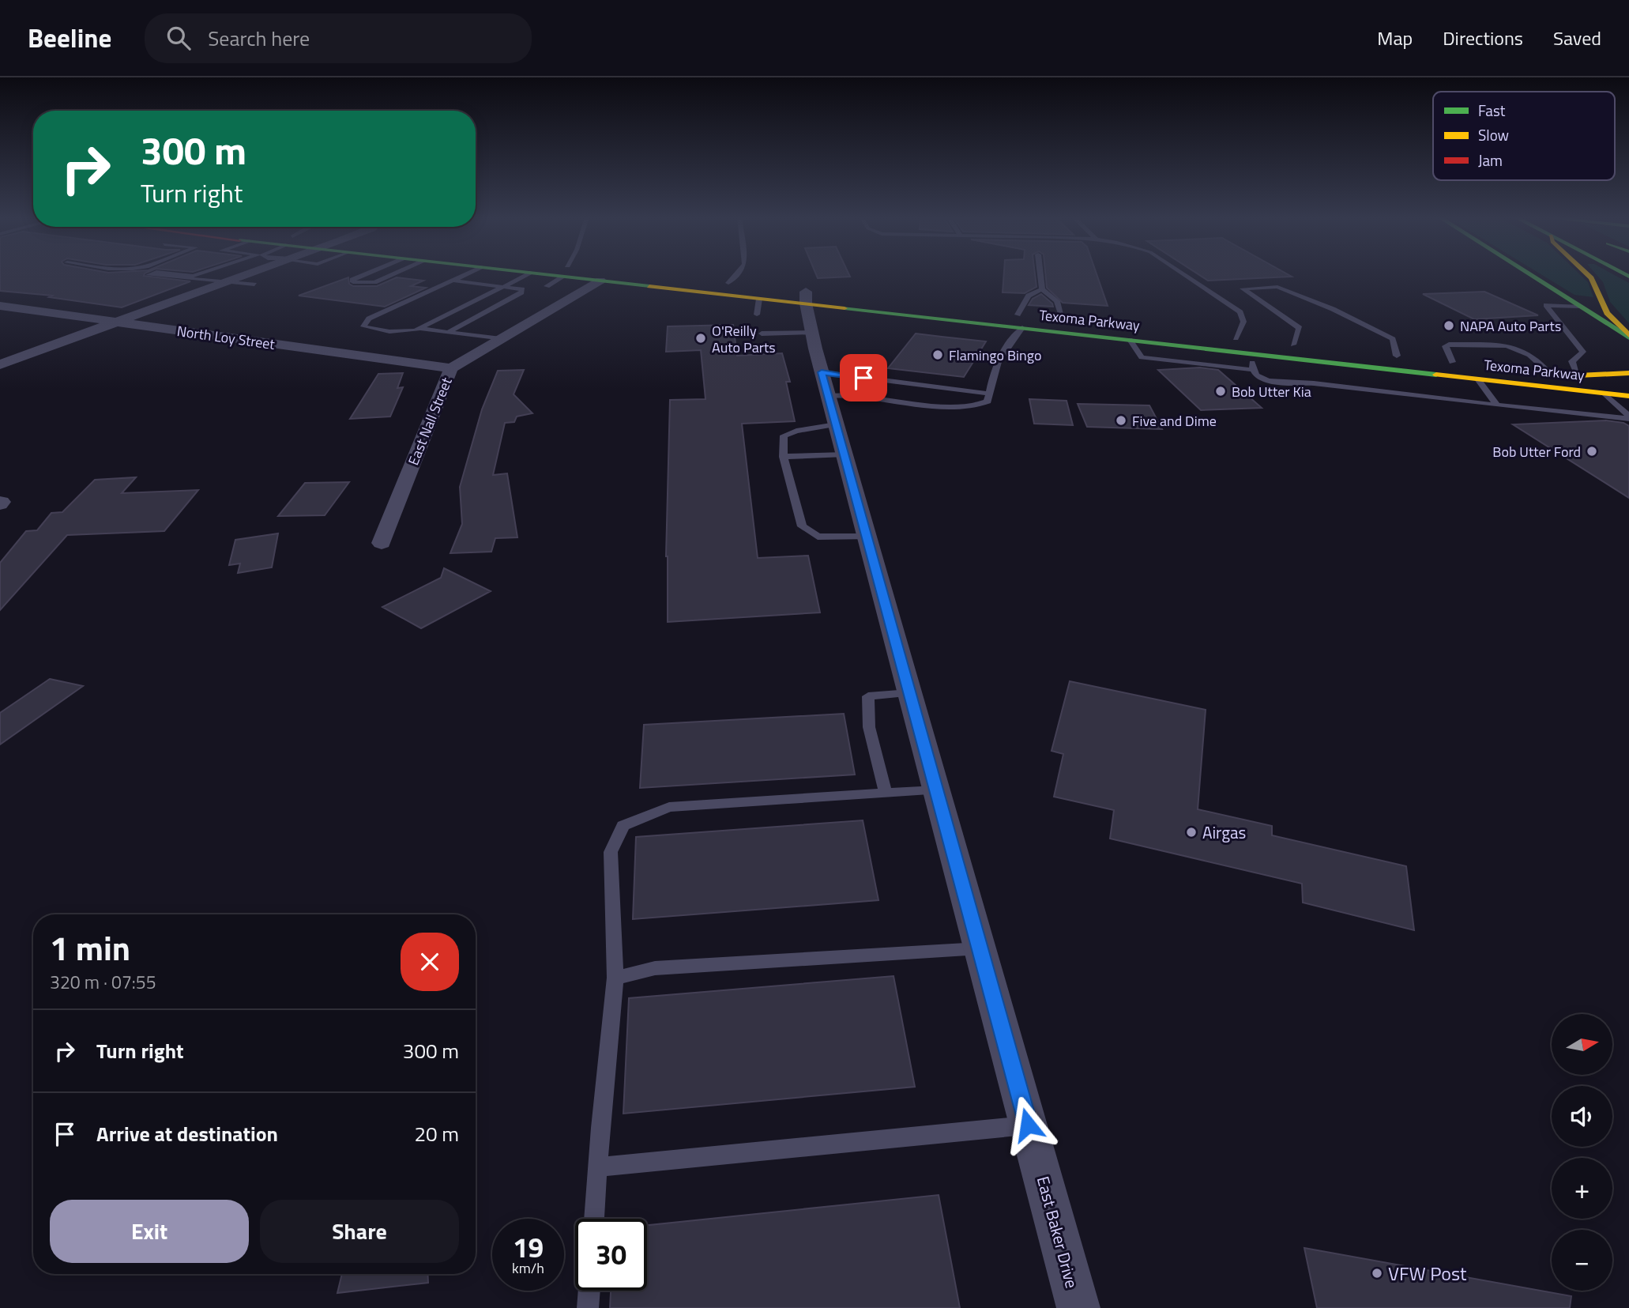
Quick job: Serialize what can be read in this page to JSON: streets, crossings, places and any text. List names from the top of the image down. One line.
{"streets":{"main road":["Texoma Parkway"],"street":["North Loy Street","East Nall Street","East Baker Drive"]},"crossings":[["Texoma Parkway","East Nall Street"],["Texoma Parkway","East Baker Drive"],["North Loy Street","East Nall Street"]],"places":["NAPA Auto Parts","O'Reilly Auto Parts","Flamingo Bingo","Bob Utter Kia","Five and Dime","Bob Utter Ford","Airgas","VFW Post"],"legend":["Fast","Slow","Jam"],"north":"right","page":{"header":"Beeline","search":"Search here","nav":["Map","Directions","Saved"],"turn":["300 m","Turn right"],"heading":["1 min","320 m · 07:55"],"list":[{"name":"Turn right","value":"300 m"},{"name":"Arrive at destination","value":"20 m"}],"map_buttons":["+","−"],"buttons":["Exit","Share"],"speed":"19 km/h","limit":"30"}}
